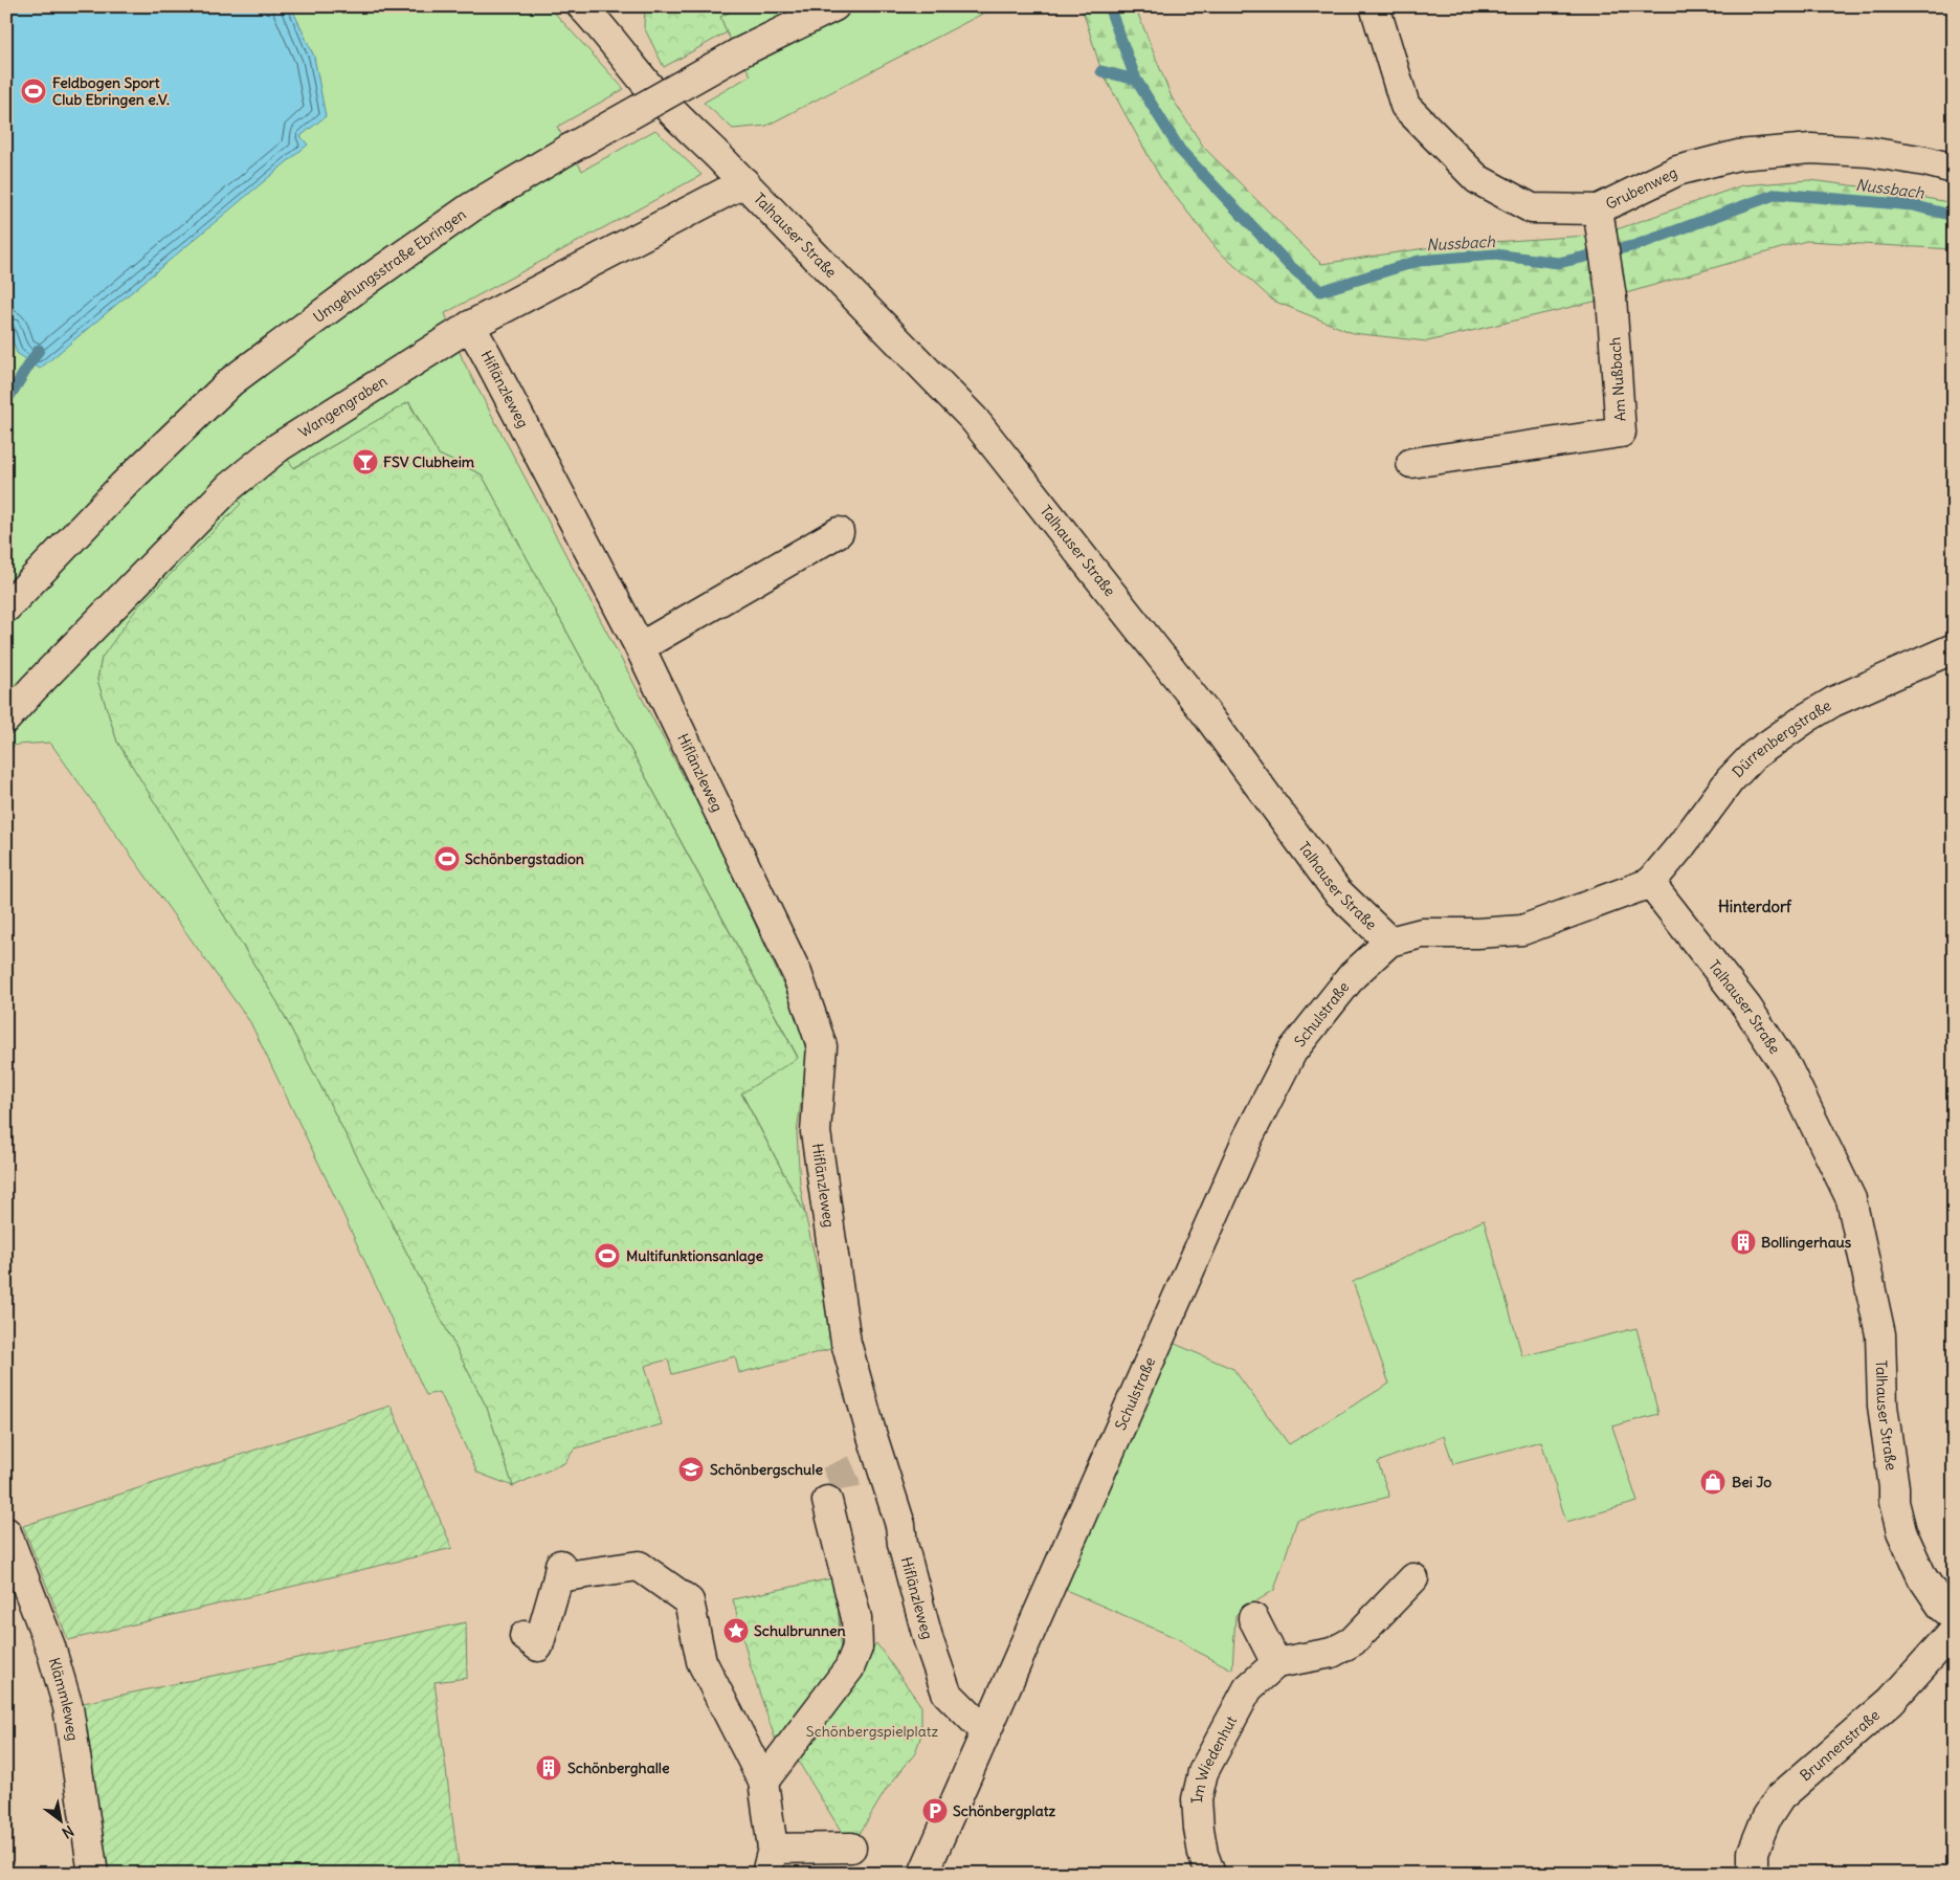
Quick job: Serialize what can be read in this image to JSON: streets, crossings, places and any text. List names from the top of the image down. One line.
{"streets":{"street":["Grubenweg","Talhauser Straße","Umgehungsstraße Ebringen","Am Nußbach","Hiflänzleweg","Wangengraben","Dürrenbergstraße","Schulstraße","Klämmleweg","Brunnenstraße","Im Wiedenhut"]},"crossings":[["Grubenweg","Am Nußbach"],["Talhauser Straße","Wangengraben"],["Talhauser Straße","Dürrenbergstraße"],["Talhauser Straße","Schulstraße"],["Hiflänzleweg","Wangengraben"],["Hiflänzleweg","Schulstraße"]],"districts":["Hinterdorf"],"water":["Nussbach"],"parks":["Schönbergspielplatz"],"places":{"sports":["Feldbogen Sport Club Ebringen e.V.","Schönbergstadion","Multifunktionsanlage"],"bar":["FSV Clubheim"],"building":["Bollingerhaus","Schönberghalle"],"school or university":["Schönbergschule"],"shop":["Bei Jo"],"place":["Schulbrunnen"],"parking":["Schönbergplatz"]},"north":"bottom right"}
